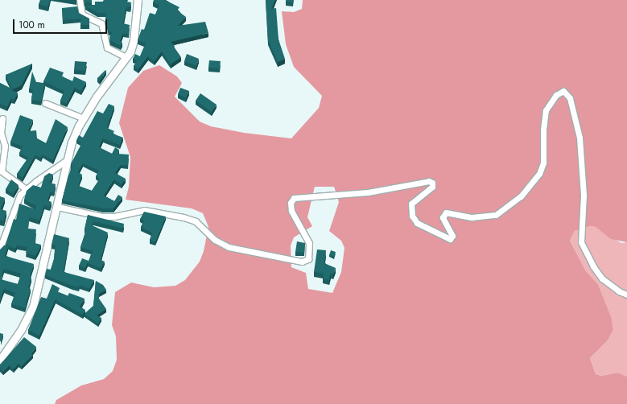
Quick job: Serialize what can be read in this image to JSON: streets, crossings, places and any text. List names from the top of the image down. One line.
{"scale_bar":"100 m"}
